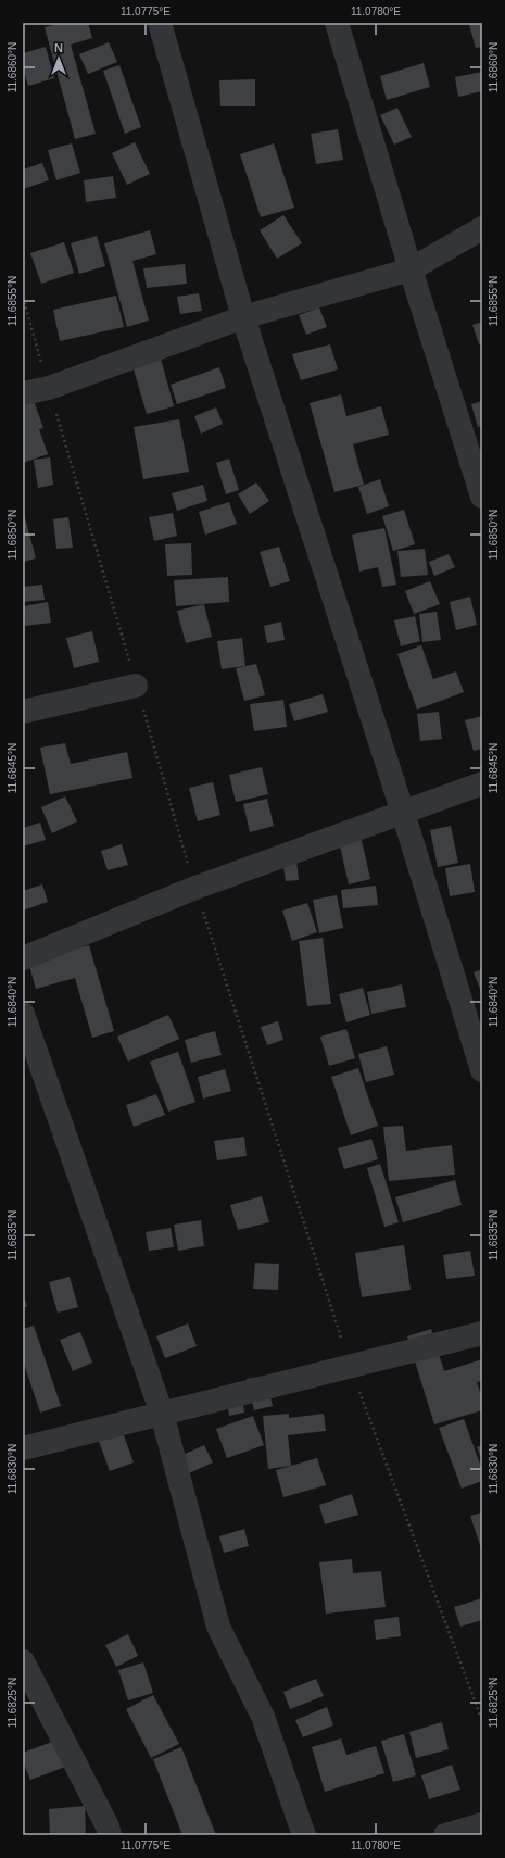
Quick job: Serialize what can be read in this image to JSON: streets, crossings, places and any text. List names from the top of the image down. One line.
{"north":"top","coordinates":["11.0775°E","11.0780°E","11.6860°N","11.6855°N","11.6850°N","11.6845°N","11.6840°N","11.6835°N","11.6830°N","11.6825°N"]}
